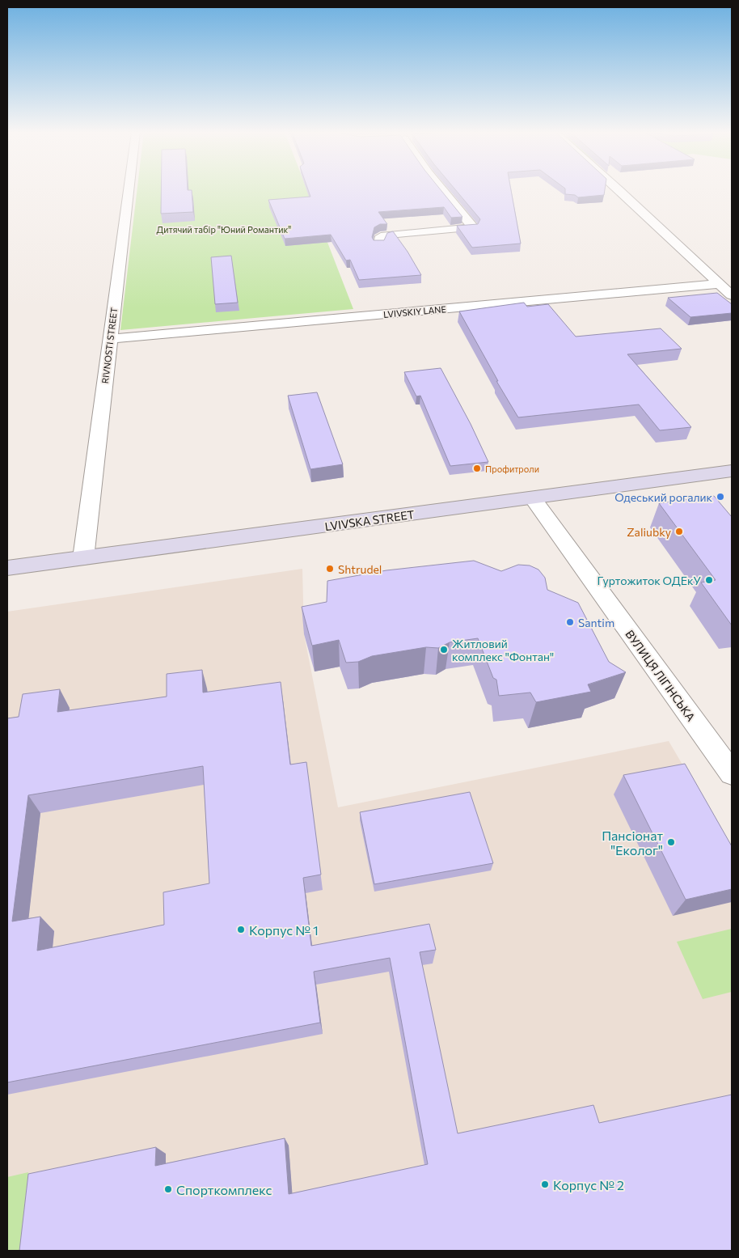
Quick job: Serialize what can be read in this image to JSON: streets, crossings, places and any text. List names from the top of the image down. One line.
{"streets":{"main road":["LVIVSKA STREET"],"street":["LVIVSKIY LANE","RIVNOSTI STREET","ВУЛИЦЯ ЛІГІНСЬКА"]},"crossings":[["LVIVSKIY LANE","RIVNOSTI STREET"],["RIVNOSTI STREET","LVIVSKA STREET"],["LVIVSKA STREET","ВУЛИЦЯ ЛІГІНСЬКА"]],"parks":["Дитячий табір \"Юний Романтик\""],"places":["Профитроли","Одеський рогалик","Zaliubky","Shtrudel","Гуртожиток ОДЕкУ","Santim","Житловий комплекс \"Фонтан\"","Пансіонат \"Еколог\"","Корпус № 1","Корпус № 2","Спорткомплекс"]}
